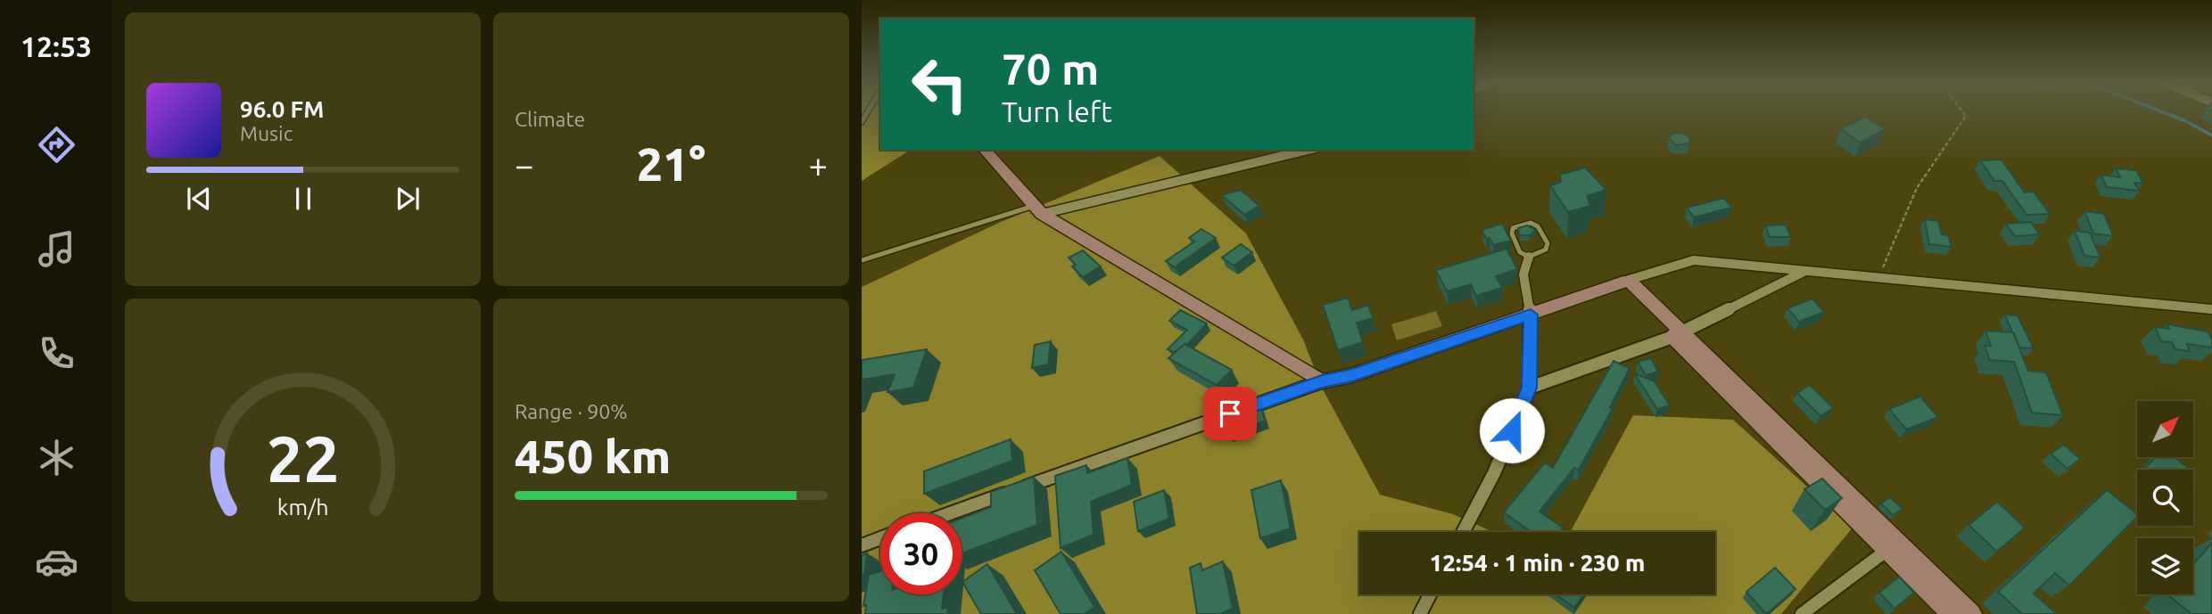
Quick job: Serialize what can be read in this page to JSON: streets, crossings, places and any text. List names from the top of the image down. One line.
{"north":"top right","page":{"tabs":"12:53","tile":["Climate",["Range · 90%","450 km"]],"turn":["70 m","Turn left"],"song":["96.0 FM","Music"],"heat":["−","21°","+"],"limit":"30","trip":"12:54 · 1 min · 230 m","gauge":["22","km/h"]}}
